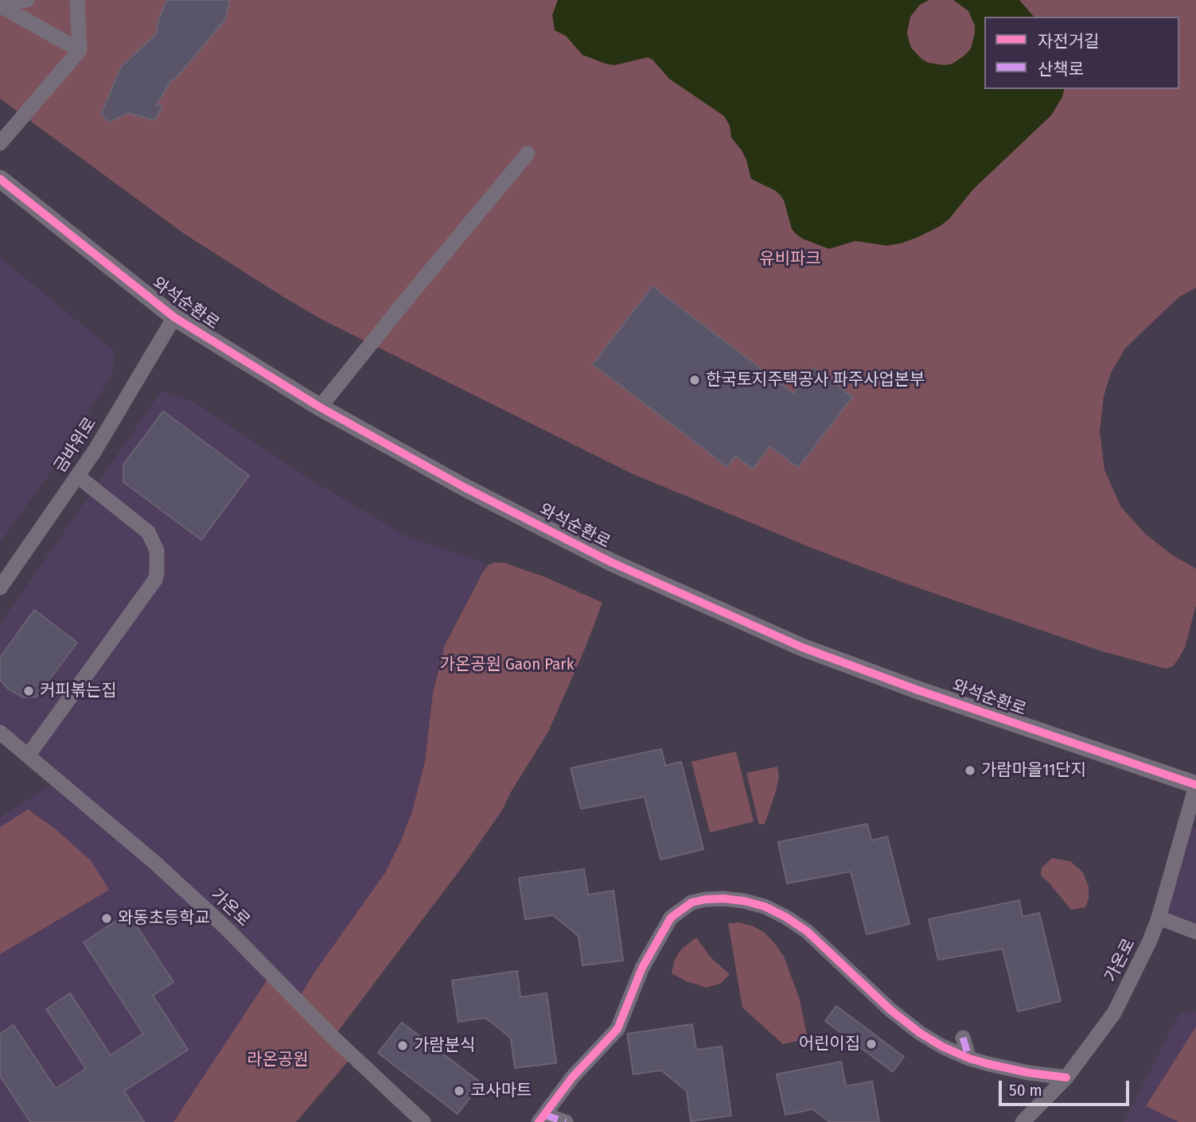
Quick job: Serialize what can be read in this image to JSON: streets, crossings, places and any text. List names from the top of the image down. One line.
{"streets":{"street":["와석순환로","금바위로","가온로"]},"crossings":[["와석순환로","금바위로"],["와석순환로","가온로"]],"parks":["유비파크","가온공원 Gaon Park","라온공원"],"places":["한국토지주택공사 파주사업본부","커피볶는집","가람마을11단지","와동초등학교","어린이집","가람분식","코사마트"],"legend":["자전거길","산책로"],"scale_bar":"50 m"}
